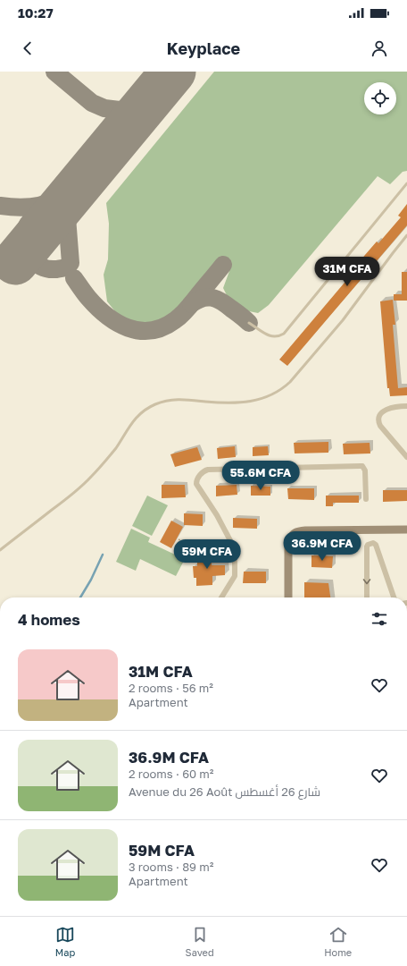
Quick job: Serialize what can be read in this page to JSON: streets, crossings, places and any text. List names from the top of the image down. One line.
{"page":{"status":"10:27","header":"Keyplace","price":["31M CFA","55.6M CFA","36.9M CFA","59M CFA"],"heading":"4 homes","list":[{"name":"31M CFA","note":"2 rooms · 56 m² · Apartment"},{"name":"36.9M CFA","note":"2 rooms · 60 m² · Avenue du 26 Août شارع 26 أغسطس"},{"name":"59M CFA","note":"3 rooms · 89 m² · Apartment"}],"tabs":["Map","Saved","Home"]}}
